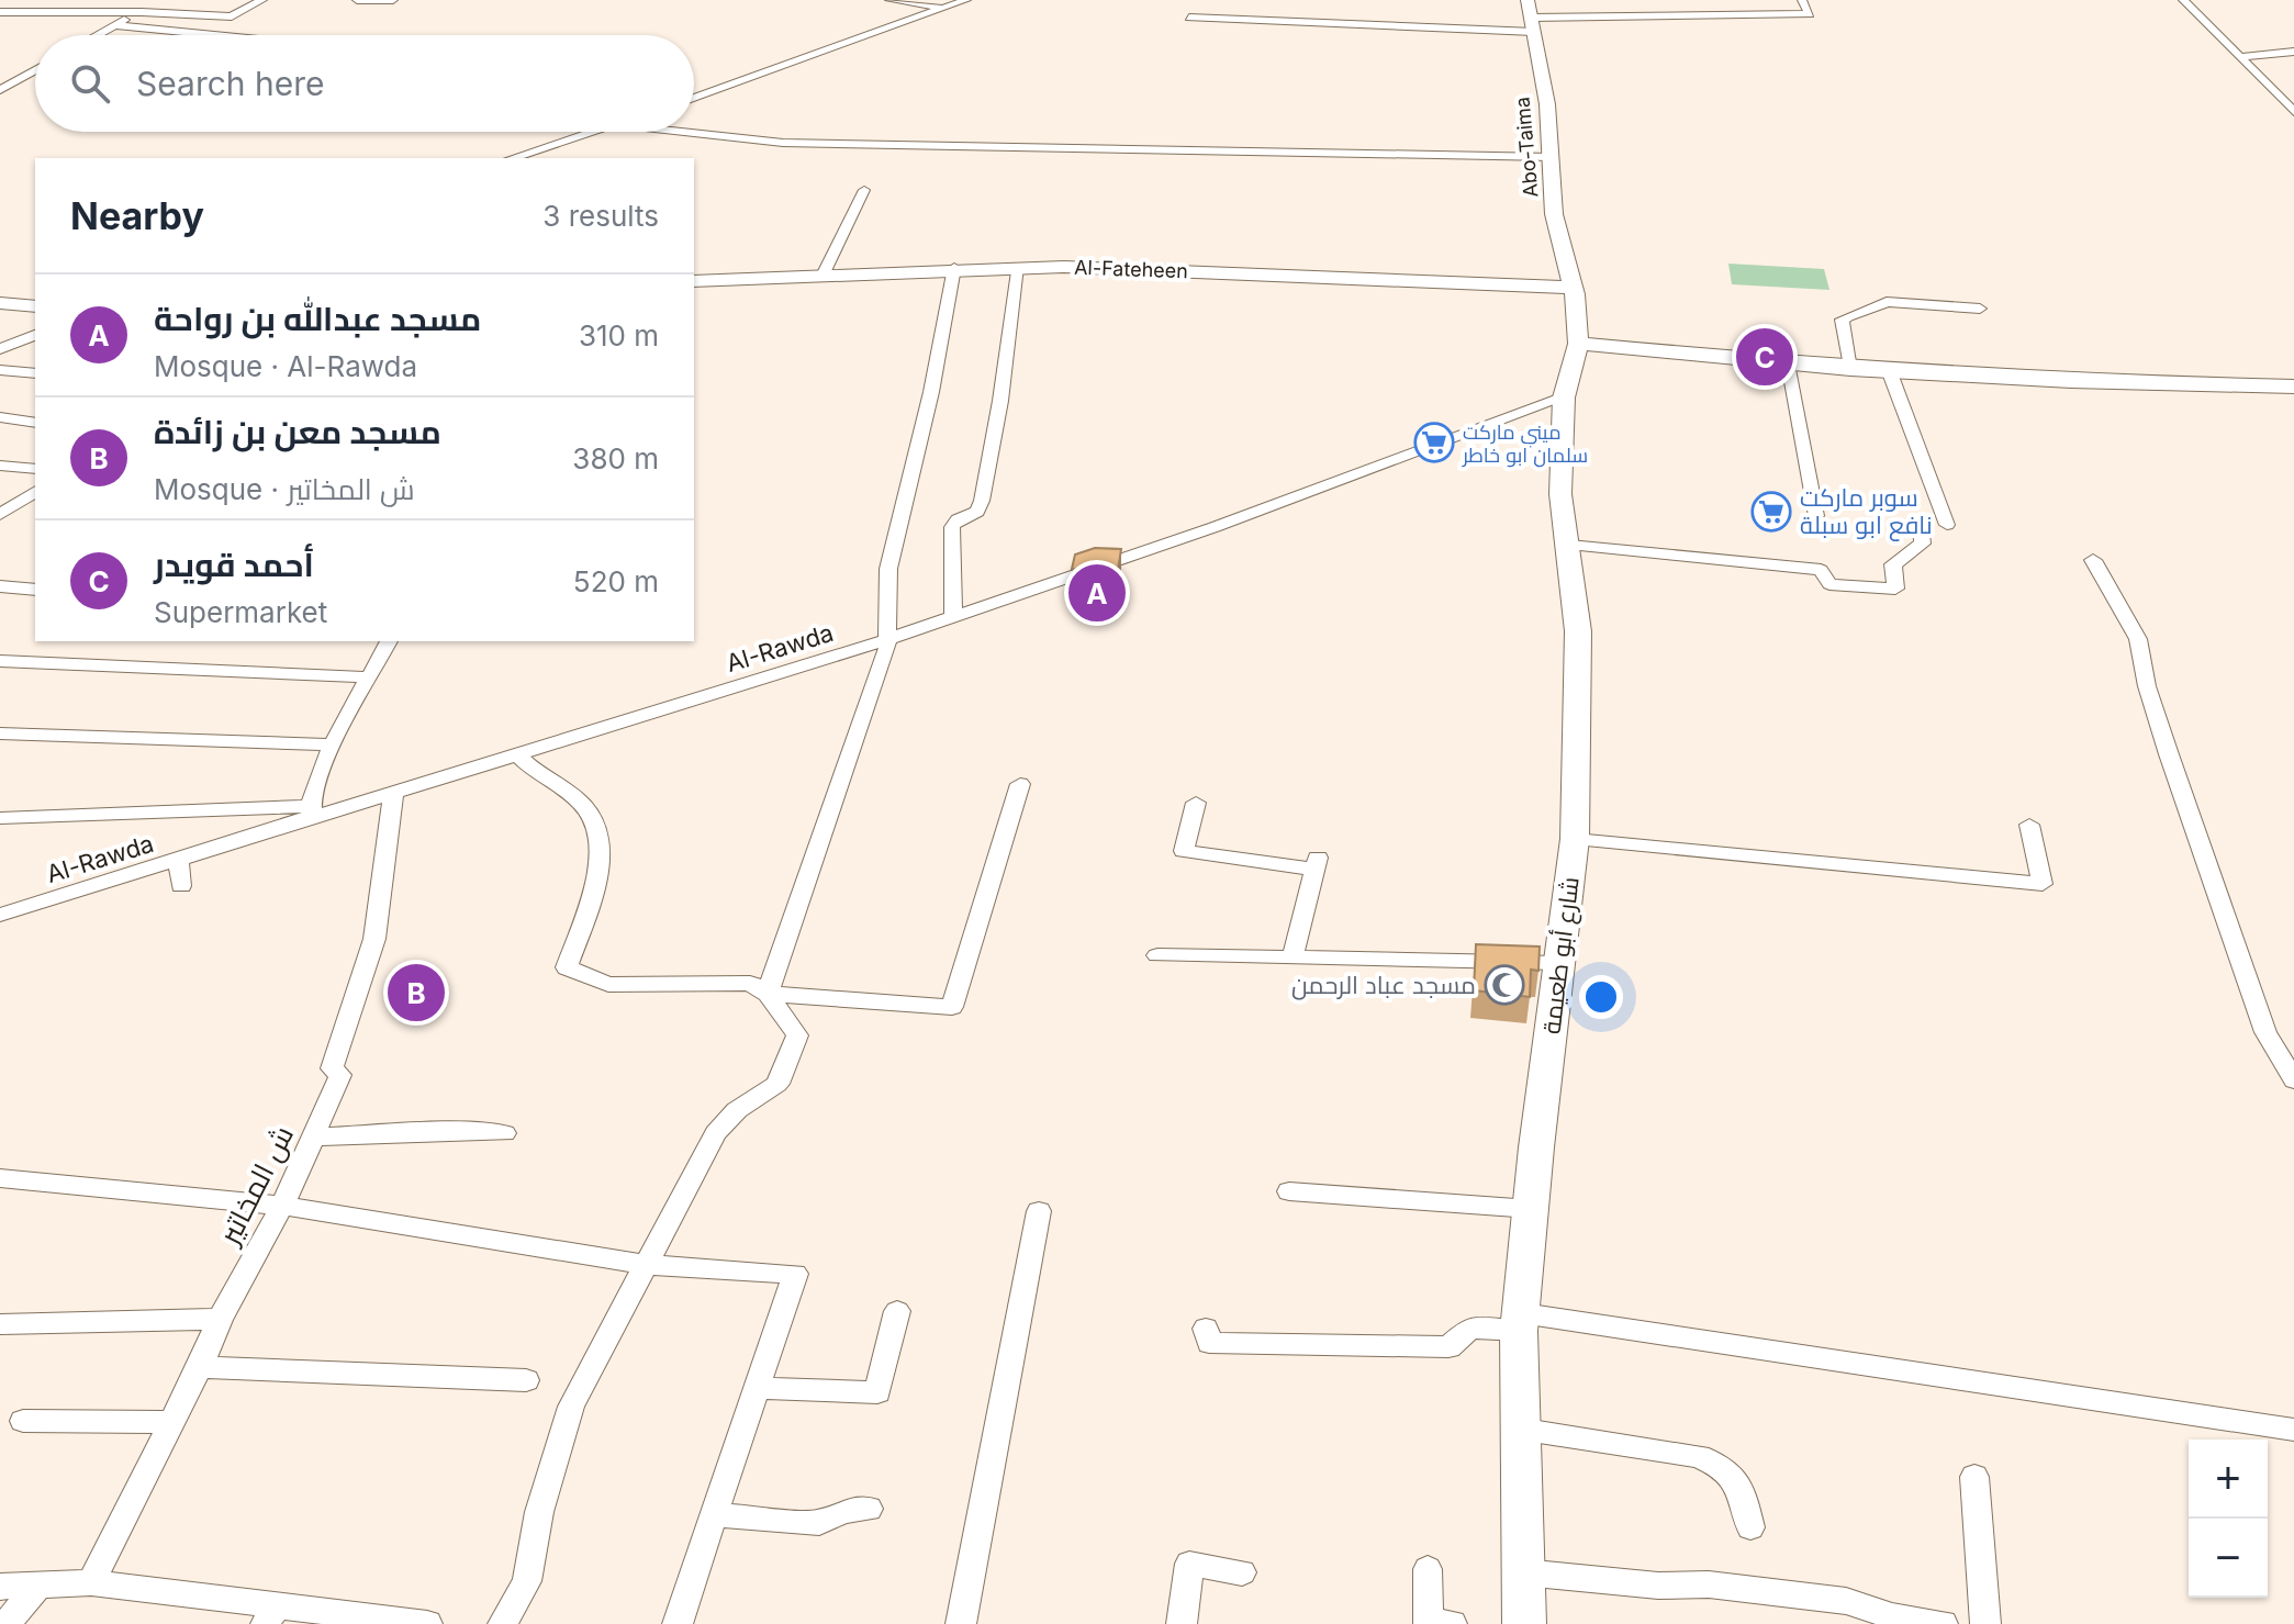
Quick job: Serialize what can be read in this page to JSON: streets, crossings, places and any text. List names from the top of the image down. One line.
{"streets":{"street":["Abo-Taima","Al-Fateheen","Al-Rawda","شارع أبو طعيمة","ش المخاتير"]},"crossings":[["Abo-Taima","Al-Fateheen"],["Abo-Taima","شارع أبو طعيمة"],["Al-Fateheen","شارع أبو طعيمة"],["Al-Rawda","شارع أبو طعيمة"],["Al-Rawda","ش المخاتير"]],"places":{"supermarket":["ميني ماركت سلمان ابو خاطر","سوبر ماركت نافع ابو سبلة"],"mosque":["مسجد عباد الرحمن"]},"page":{"search":"Search here","heading":["Nearby","3 results"],"list":[{"mark":"A","name":"مسجد عبدالله بن رواحة","note":"Mosque · Al-Rawda","value":"310 m"},{"mark":"B","name":"مسجد معن بن زائدة","note":"Mosque · ش المخاتير","value":"380 m"},{"mark":"C","name":"أحمد قويدر","note":"Supermarket","value":"520 m"}],"pins":["C","A","B"],"map_buttons":["+","−"]}}
